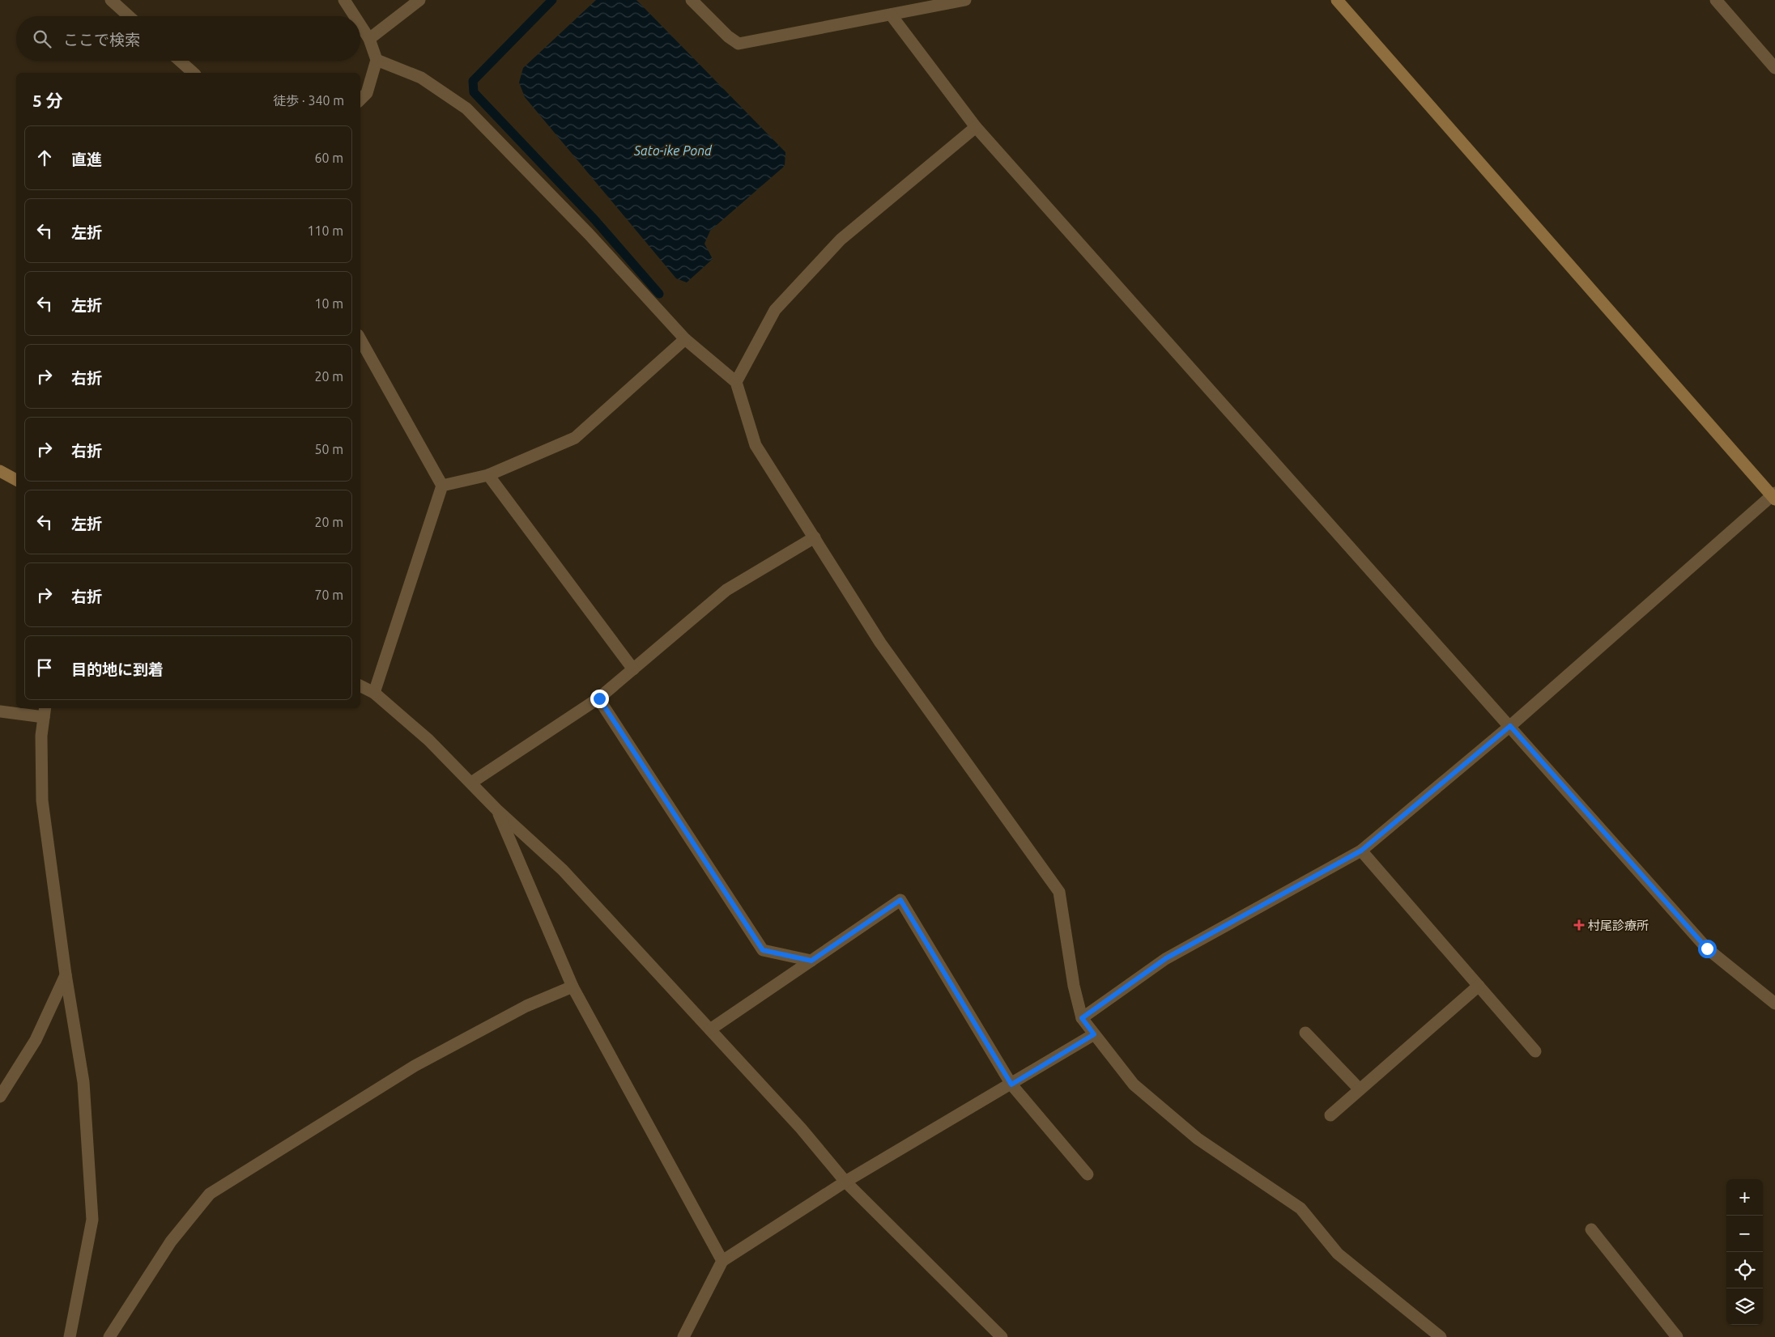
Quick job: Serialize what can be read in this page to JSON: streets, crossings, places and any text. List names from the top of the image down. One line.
{"water":["Sato-ike Pond"],"places":{"health":["村尾診療所"]},"page":{"search":"ここで検索","heading":["5 分","徒歩 · 340 m"],"list":[["直進","60 m"],["左折","110 m"],["左折","10 m"],["右折","20 m"],["右折","50 m"],["左折","20 m"],["右折","70 m"],"目的地に到着"],"map_buttons":["+","−"]}}
